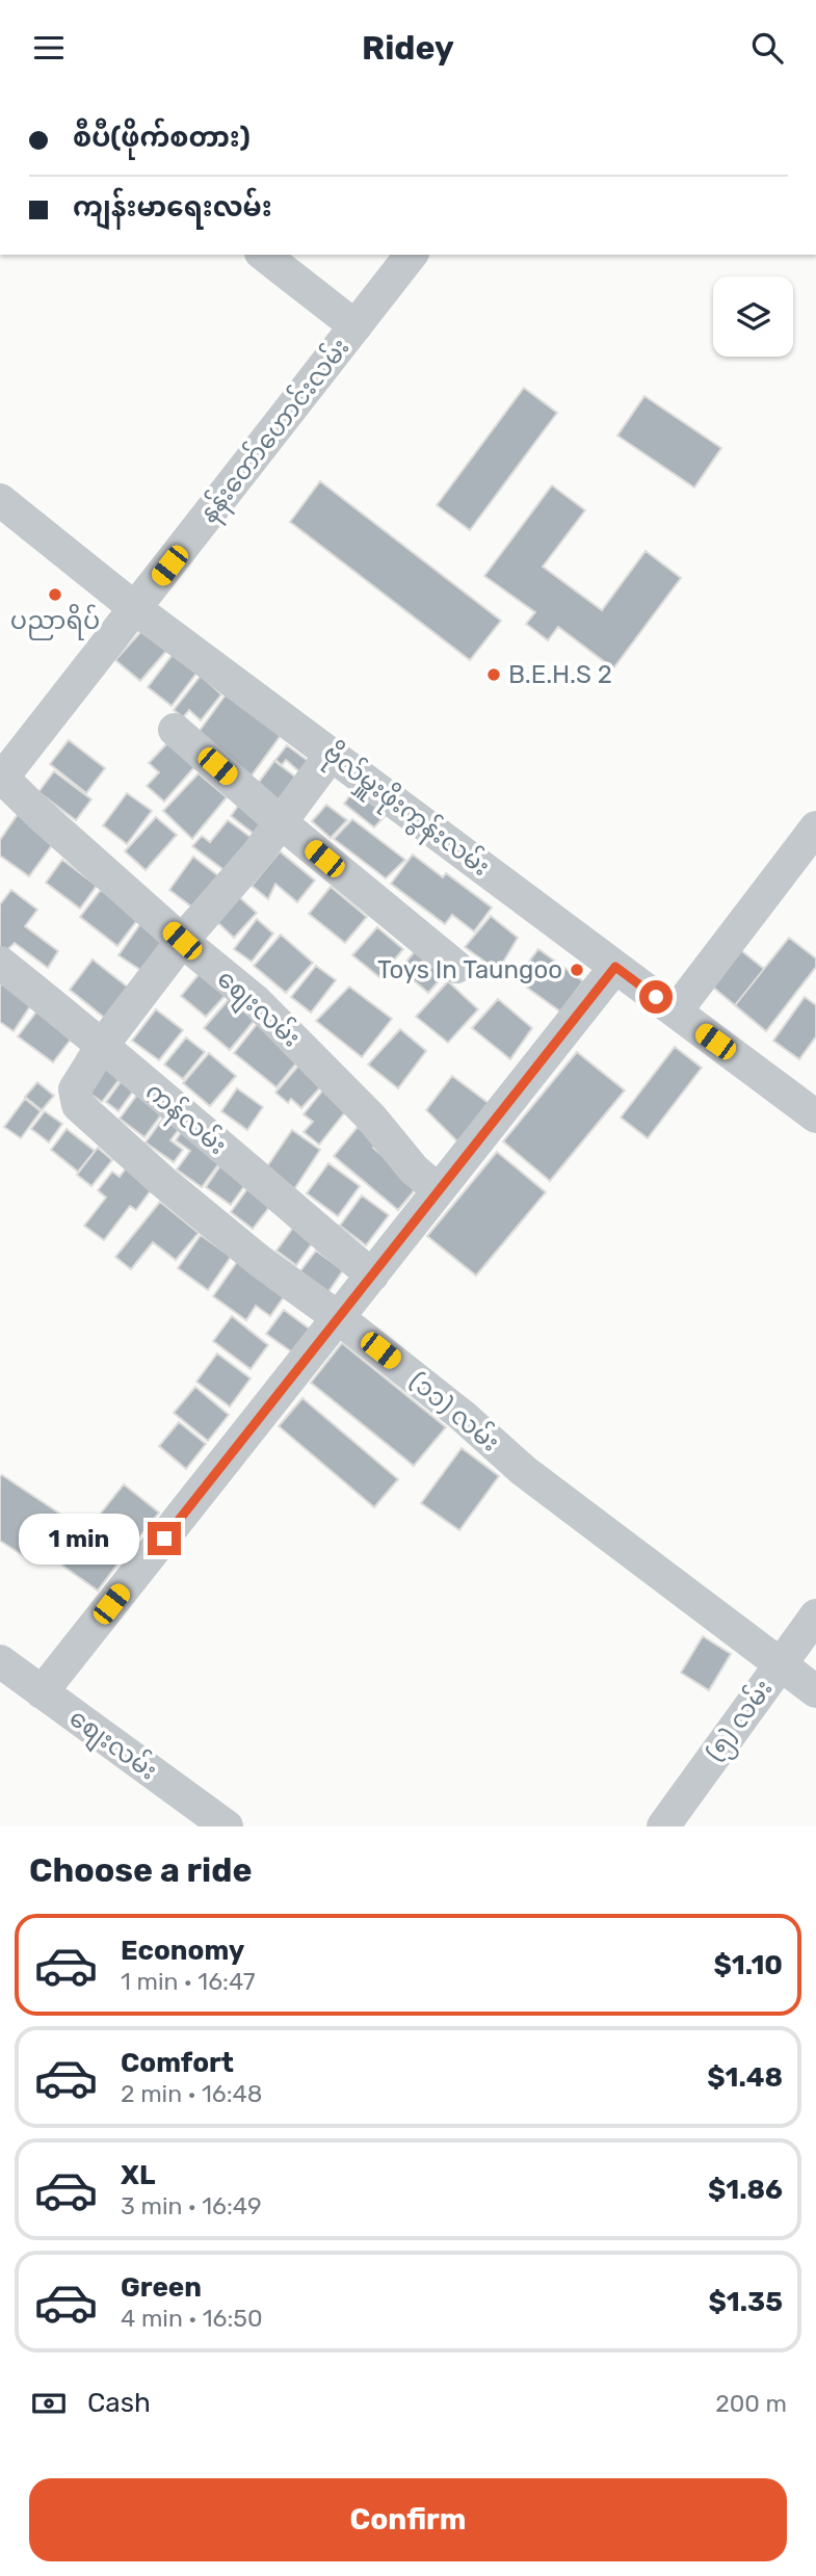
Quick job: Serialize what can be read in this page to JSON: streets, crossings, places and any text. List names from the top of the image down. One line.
{"streets":{"street":["နန်းတော်ဟောင်းလမ်း","ဗိုလ်မှူးဖိုးကွန်းလမ်း","စျေးလမ်း","ကန်လမ်း","(၁၁) လမ်း","(၅) လမ်း"]},"crossings":[["နန်းတော်ဟောင်းလမ်း","ဗိုလ်မှူးဖိုးကွန်းလမ်း"],["နန်းတော်ဟောင်းလမ်း","စျေးလမ်း"],["ကန်လမ်း","(၁၁) လမ်း"],["(၁၁) လမ်း","(၅) လမ်း"]],"places":["ပညာရိပ်","B.E.H.S 2","Toys In Taungoo"],"page":{"header":"Ridey","banner":["စီပီ(ဖိုက်စတား)","ကျန်းမာရေးလမ်း"],"bubble":"1 min","heading":"Choose a ride","list":[{"name":"Economy","note":"1 min · 16:47","value":"$1.10"},{"name":"Comfort","note":"2 min · 16:48","value":"$1.48"},{"name":"XL","note":"3 min · 16:49","value":"$1.86"},{"name":"Green","note":"4 min · 16:50","value":"$1.35"}],"pay":["Cash","200 m"],"buttons":"Confirm"}}
